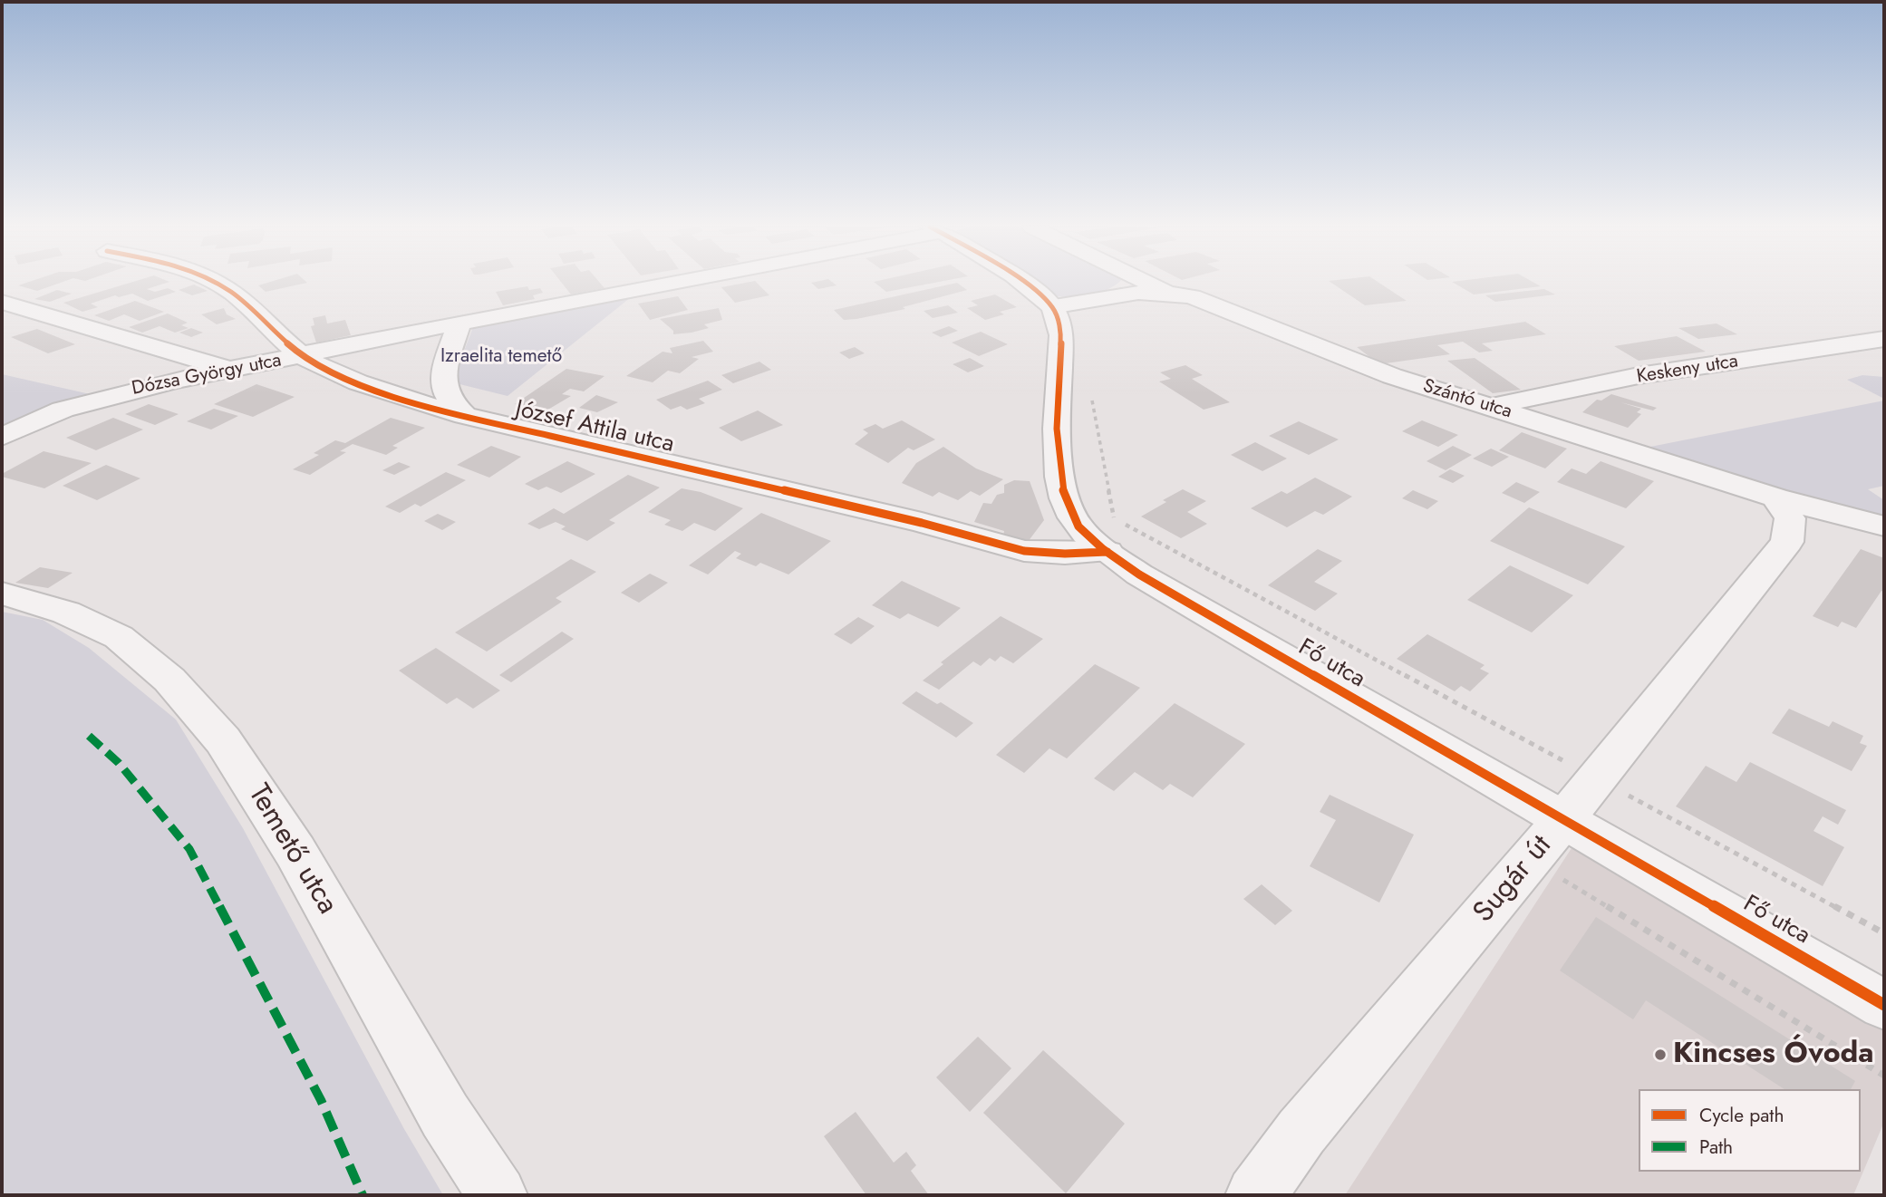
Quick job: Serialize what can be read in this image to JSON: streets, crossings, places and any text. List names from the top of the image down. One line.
{"streets":{"street":["Keskeny utca","Dózsa György utca","Szántó utca","József Attila utca","Fő utca","Temető utca","Sugár út"]},"crossings":[["Keskeny utca","Szántó utca"],["Dózsa György utca","József Attila utca"],["Szántó utca","Fő utca"],["Szántó utca","Sugár út"],["József Attila utca","Fő utca"],["Fő utca","Sugár út"]],"parks":["Izraelita temető"],"places":["Kincses Óvoda"],"legend":["Cycle path","Path"]}
